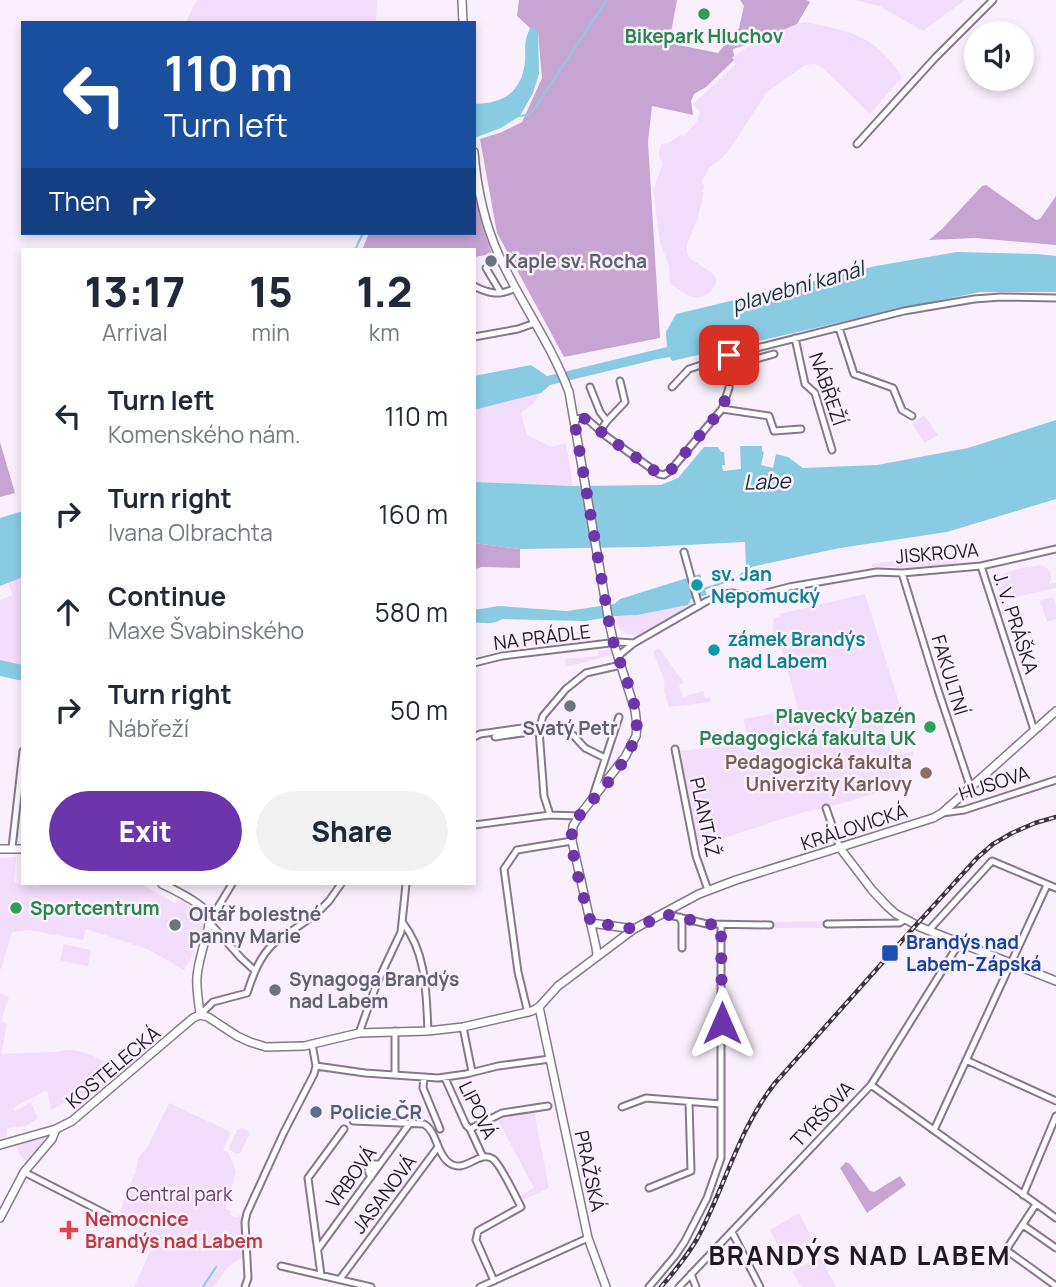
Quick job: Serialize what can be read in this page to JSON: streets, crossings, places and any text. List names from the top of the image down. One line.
{"streets":{"main road":["KRÁLOVICKÁ","KOSTELECKÁ","PRAŽSKÁ"],"street":["NÁBŘEŽÍ","JISKROVA","J. V. PRÁŠKA","NA PRÁDLE","FAKULTNÍ","HUSOVA","PLANTÁŽ","LIPOVÁ","TYRŠOVA","VRBOVÁ","JASANOVÁ"]},"crossings":[["JISKROVA","J. V. PRÁŠKA"],["JISKROVA","NA PRÁDLE"],["JISKROVA","FAKULTNÍ"],["J. V. PRÁŠKA","KRÁLOVICKÁ"],["FAKULTNÍ","KRÁLOVICKÁ"],["HUSOVA","KRÁLOVICKÁ"],["PLANTÁŽ","KRÁLOVICKÁ"],["KRÁLOVICKÁ","PRAŽSKÁ"],["LIPOVÁ","JASANOVÁ"]],"districts":["BRANDÝS NAD LABEM"],"water":["plavební kanál","Labe"],"parks":["Central park"],"places":{"other":["Bikepark Hluchov","Kaple sv. Rocha","sv. Jan Nepomucký","zámek Brandýs nad Labem","Svatý Petr","Plavecký bazén Pedagogická fakulta UK","Pedagogická fakulta Univerzity Karlovy","Sportcentrum","Oltář bolestné panny Marie","Synagoga Brandýs nad Labem","Policie ČR"],"transit":["Brandýs nad Labem-Zápská"],"health":["Nemocnice Brandýs nad Labem"]},"page":{"turn":["110 m","Turn left"],"then":"Then","eta":["13:17","Arrival","15","min","1.2","km"],"list":[{"name":"Turn left","note":"Komenského nám.","value":"110 m"},{"name":"Turn right","note":"Ivana Olbrachta","value":"160 m"},{"name":"Continue","note":"Maxe Švabinského","value":"580 m"},{"name":"Turn right","note":"Nábřeží","value":"50 m"}],"buttons":["Exit","Share"]}}
